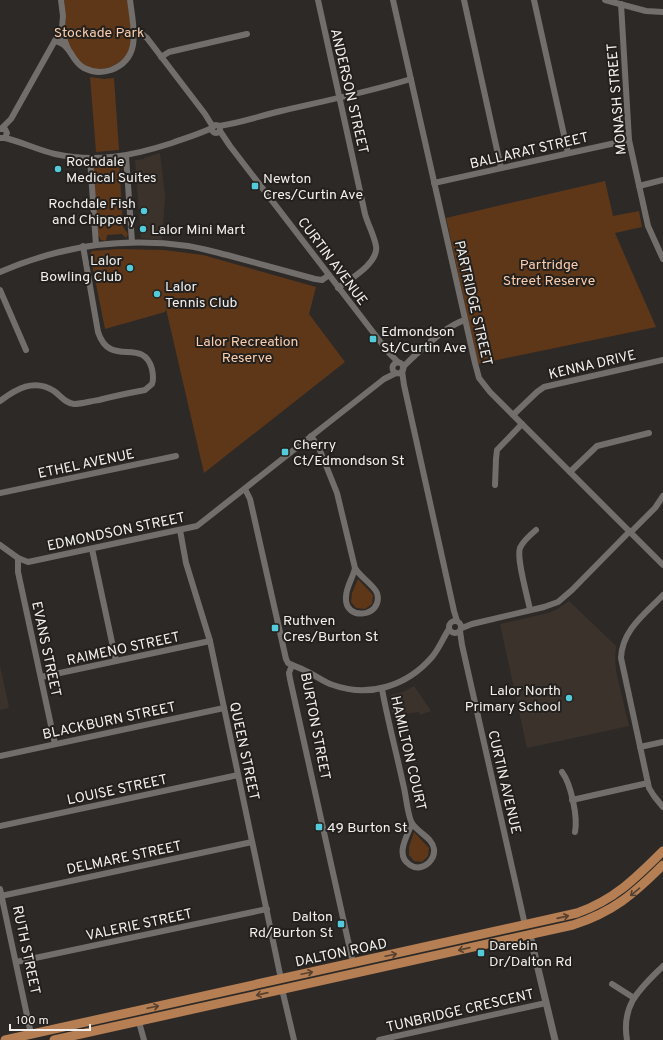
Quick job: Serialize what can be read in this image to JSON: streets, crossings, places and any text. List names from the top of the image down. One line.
{"streets":{"main road":["BURTON STREET","DALTON ROAD"],"street":["ANDERSON STREET","MONASH STREET","BALLARAT STREET","CURTIN AVENUE","PARTRIDGE STREET","KENNA DRIVE","ETHEL AVENUE","EDMONDSON STREET","RAIMENO STREET","EVANS STREET","BLACKBURN STREET","QUEEN STREET","HAMILTON COURT","LOUISE STREET","DELMARE STREET","VALERIE STREET","RUTH STREET","TUNBRIDGE CRESCENT"]},"crossings":[["ANDERSON STREET","CURTIN AVENUE"],["MONASH STREET","BALLARAT STREET"],["BALLARAT STREET","PARTRIDGE STREET"],["CURTIN AVENUE","EDMONDSON STREET"],["CURTIN AVENUE","DALTON ROAD"],["PARTRIDGE STREET","KENNA DRIVE"],["PARTRIDGE STREET","EDMONDSON STREET"],["EDMONDSON STREET","EVANS STREET"],["EDMONDSON STREET","BURTON STREET"],["EDMONDSON STREET","QUEEN STREET"],["RAIMENO STREET","EVANS STREET"],["RAIMENO STREET","QUEEN STREET"],["EVANS STREET","BLACKBURN STREET"],["BLACKBURN STREET","QUEEN STREET"],["BURTON STREET","DALTON ROAD"],["QUEEN STREET","LOUISE STREET"],["QUEEN STREET","DELMARE STREET"],["QUEEN STREET","VALERIE STREET"],["QUEEN STREET","DALTON ROAD"],["DELMARE STREET","RUTH STREET"],["VALERIE STREET","RUTH STREET"],["RUTH STREET","DALTON ROAD"]],"parks":["Stockade Park","Partridge Street Reserve","Lalor Recreation Reserve"],"places":{"other":["Rochdale Medical Suites","Rochdale Fish and Chippery","Lalor Mini Mart","Lalor Bowling Club","Lalor Tennis Club","Lalor North Primary School"],"transit":["Newton Cres/Curtin Ave","Edmondson St/Curtin Ave","Cherry Ct/Edmondson St","Ruthven Cres/Burton St","49 Burton St","Dalton Rd/Burton St","Darebin Dr/Dalton Rd"]},"scale_bar":"100 m"}
